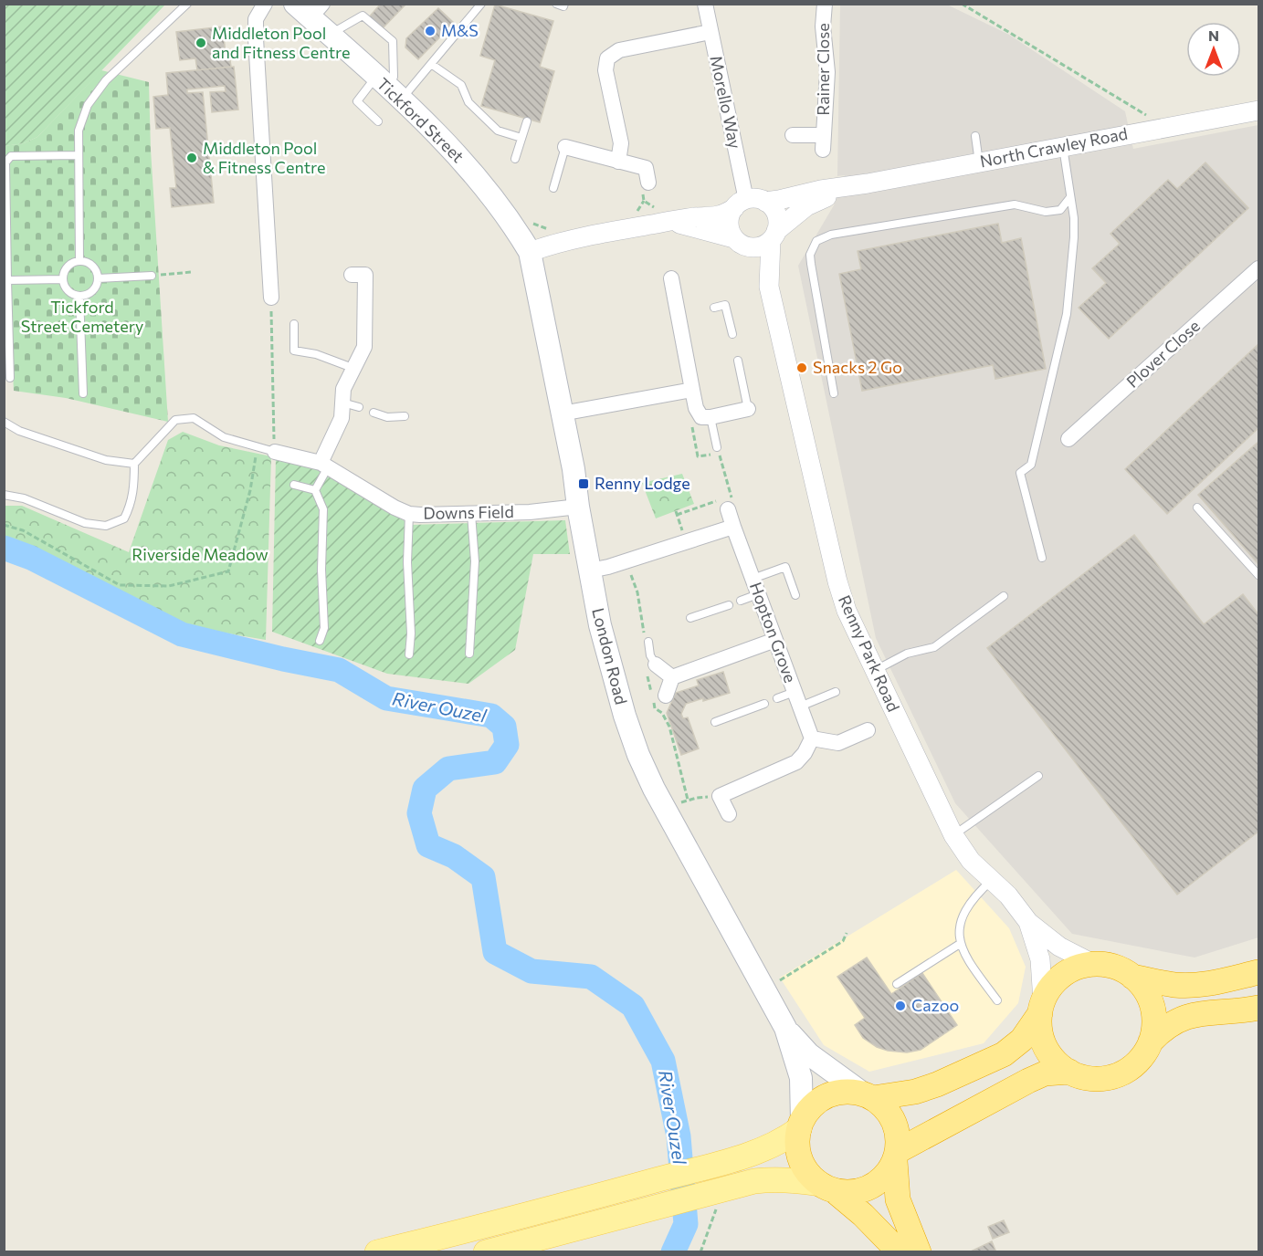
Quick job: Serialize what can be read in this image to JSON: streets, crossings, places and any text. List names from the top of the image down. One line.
{"streets":{"main road":["Tickford Street","London Road"],"street":["Rainer Close","Morello Way","North Crawley Road","Plover Close","Downs Field","Hopton Grove","Renny Park Road"]},"crossings":[["Morello Way","North Crawley Road"],["Morello Way","Renny Park Road"],["Tickford Street","North Crawley Road"],["Tickford Street","London Road"],["North Crawley Road","Renny Park Road"],["North Crawley Road","London Road"],["Downs Field","London Road"]],"water":["River Ouzel"],"parks":["Tickford Street Cemetery","Riverside Meadow"],"places":{"other":["M&S","Middleton Pool and Fitness Centre","Middleton Pool & Fitness Centre","Snacks 2 Go","Cazoo"],"transit":["Renny Lodge"]},"north":"top"}
